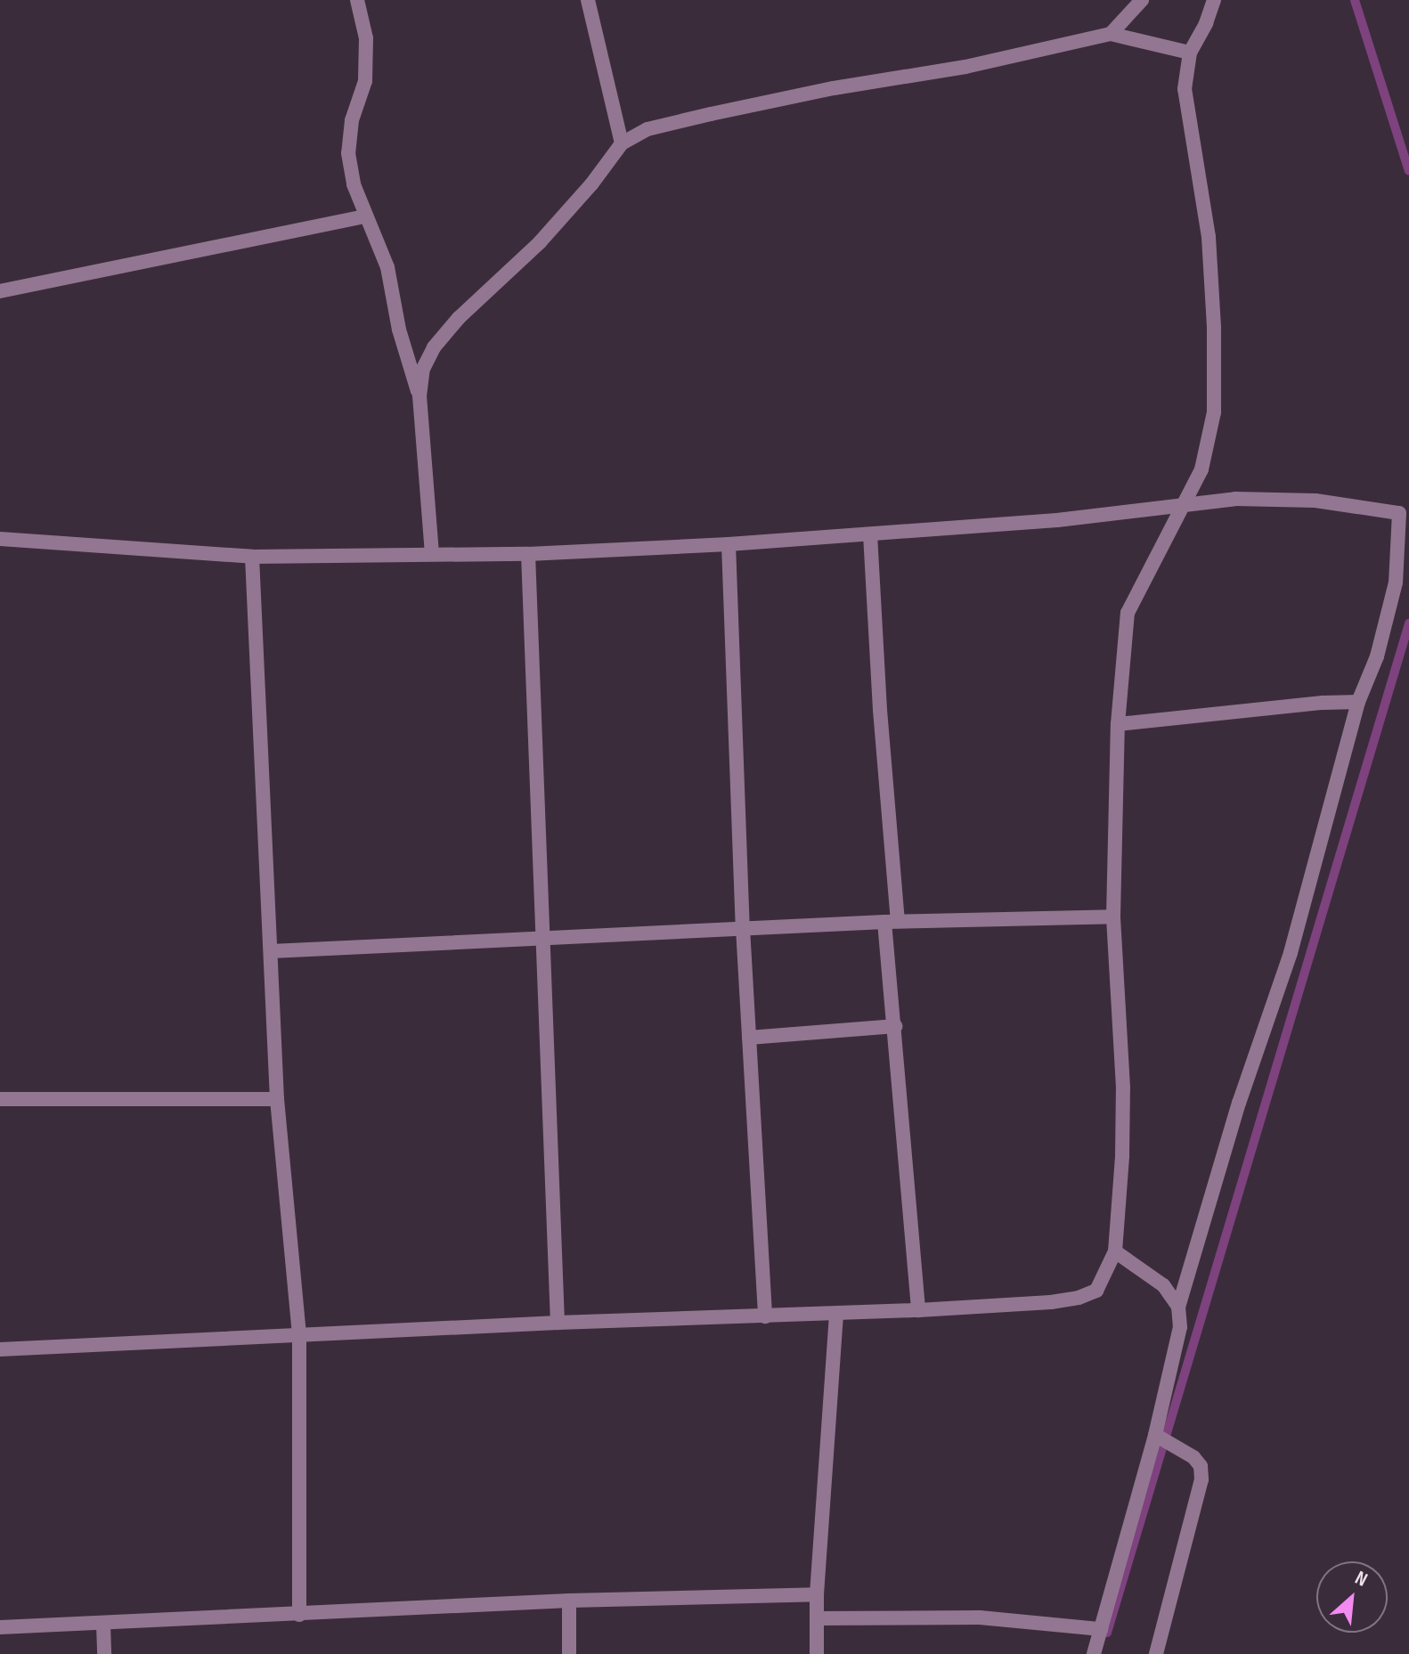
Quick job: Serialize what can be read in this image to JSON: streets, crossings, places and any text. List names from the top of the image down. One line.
{"north":"top right"}
